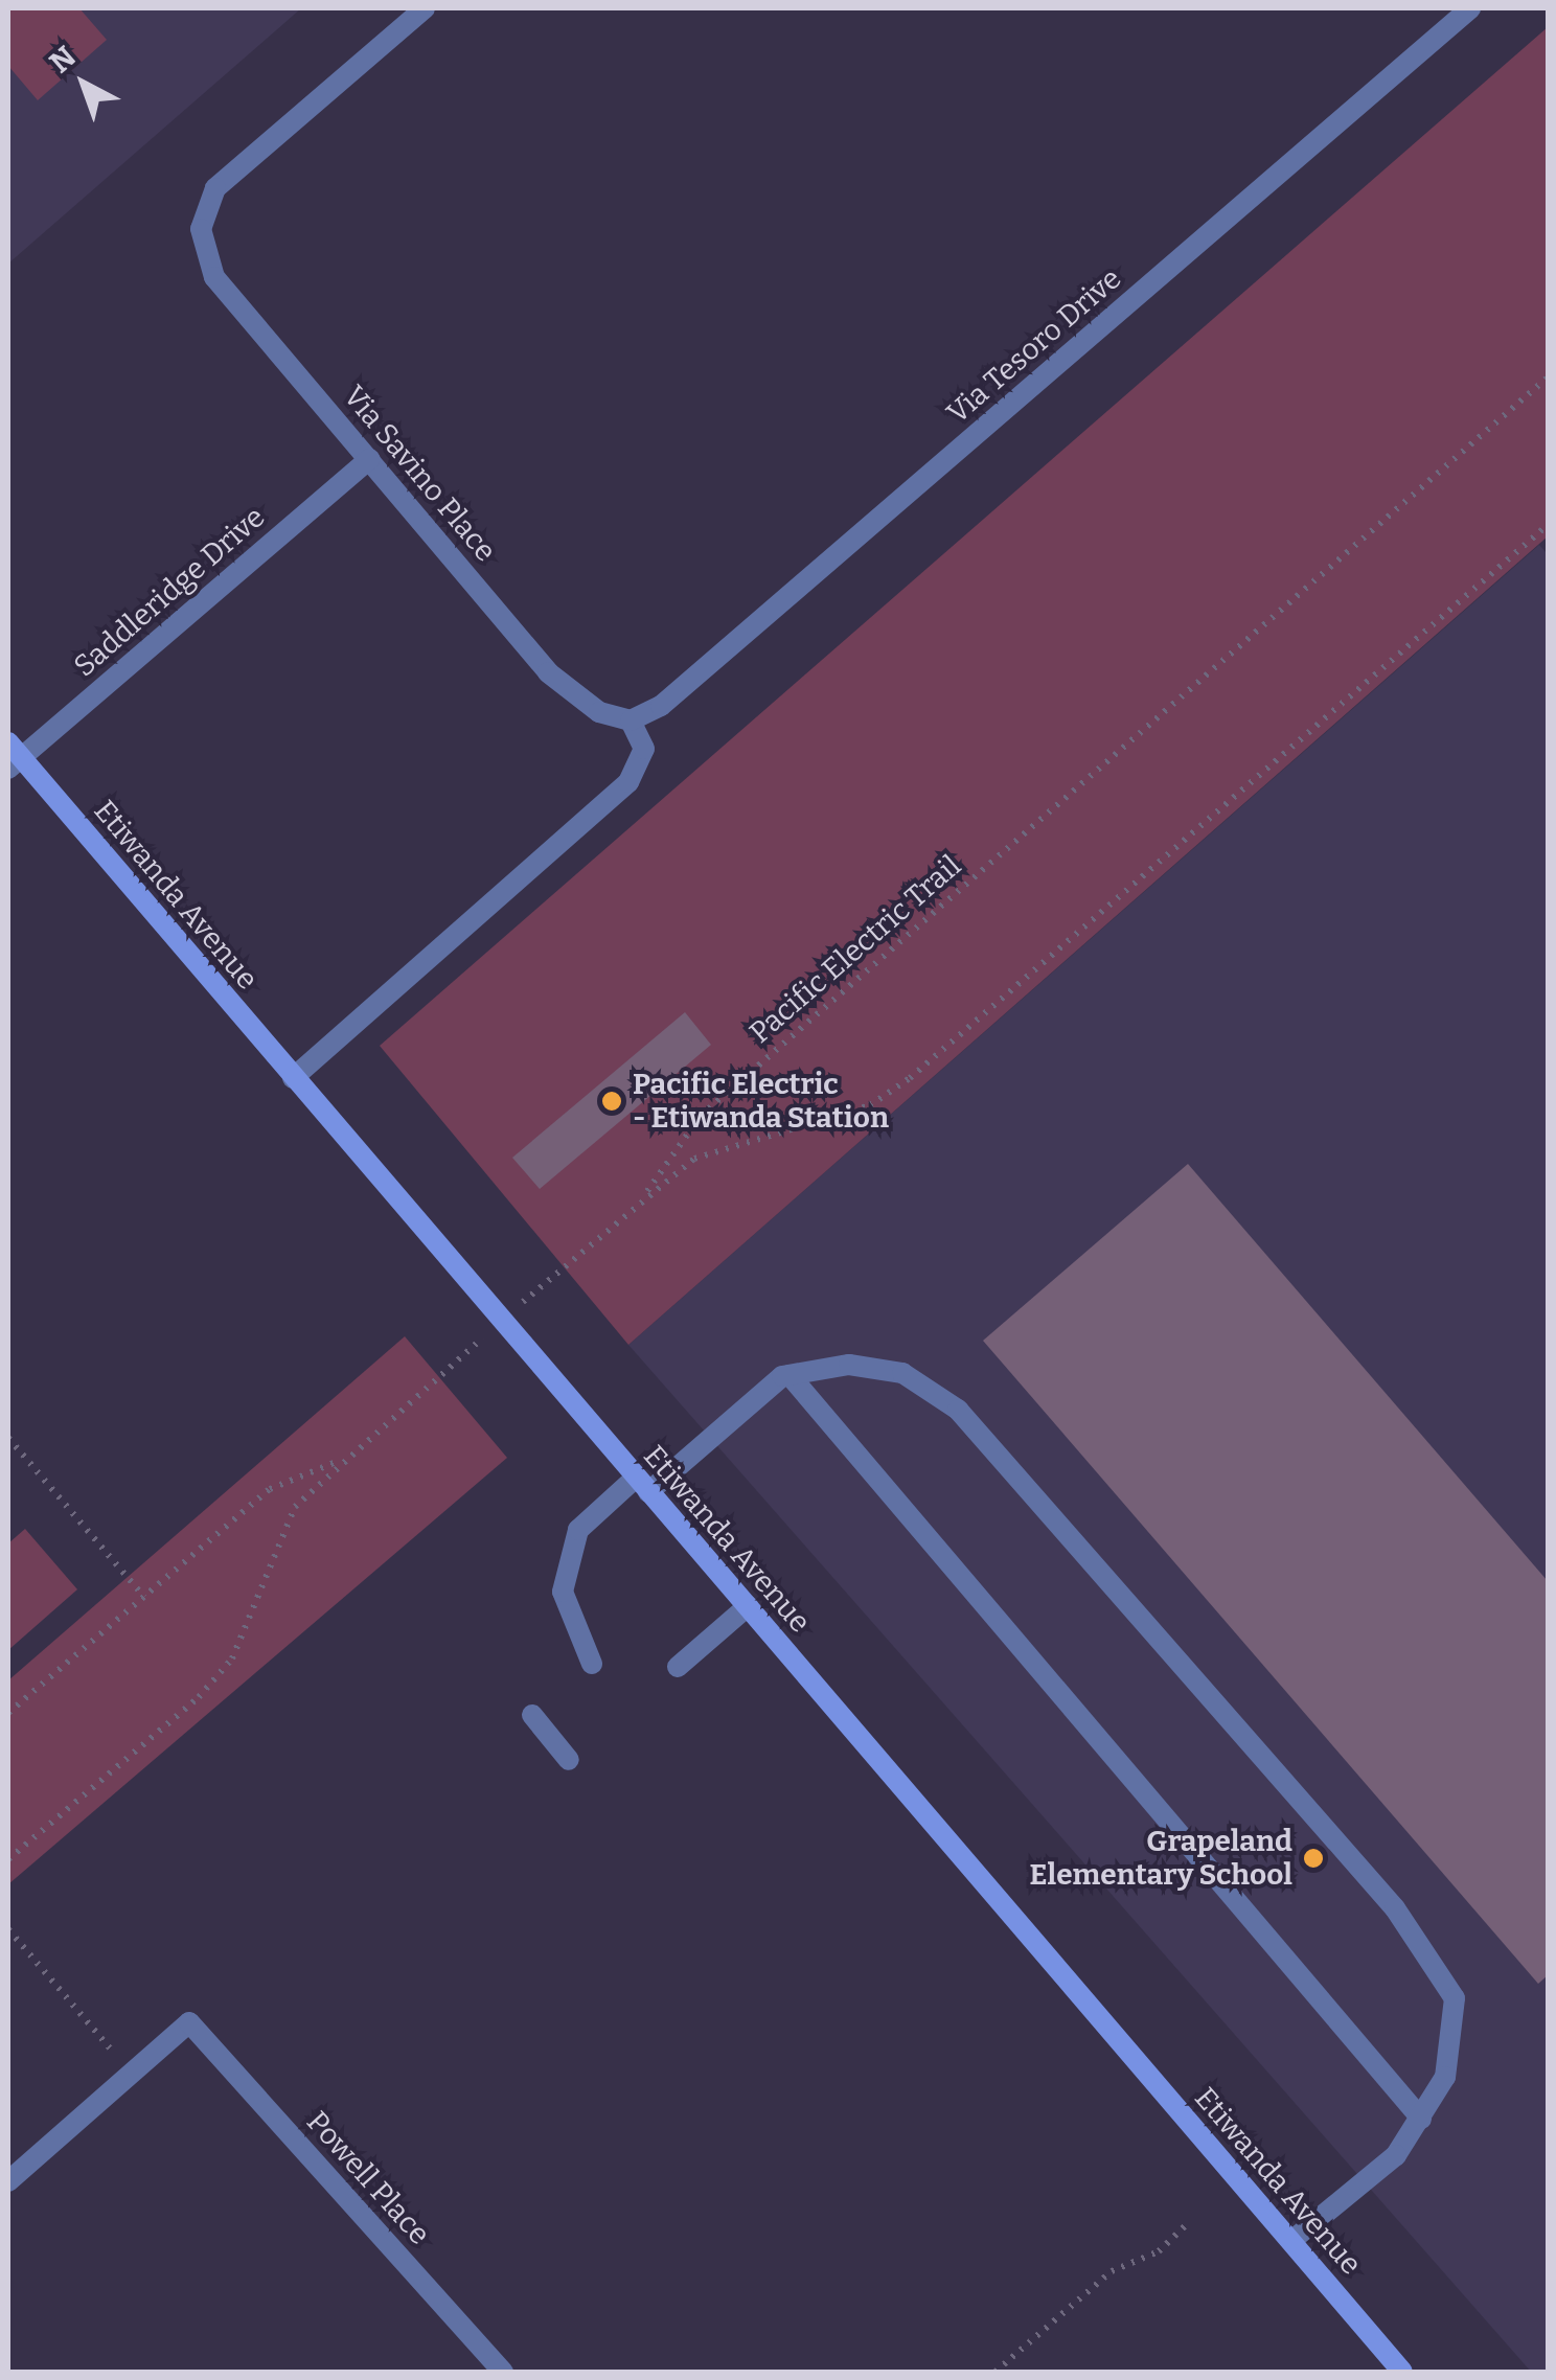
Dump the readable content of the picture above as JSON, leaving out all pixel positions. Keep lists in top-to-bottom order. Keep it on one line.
{"streets":{"street":["Via Tesoro Drive","Via Savino Place","Saddleridge Drive","Etiwanda Avenue","Powell Place"],"path":["Pacific Electric Trail"]},"crossings":[["Via Tesoro Drive","Via Savino Place"],["Via Savino Place","Saddleridge Drive"],["Saddleridge Drive","Etiwanda Avenue"]],"places":["Pacific Electric - Etiwanda Station","Grapeland Elementary School"],"north":"top left"}
